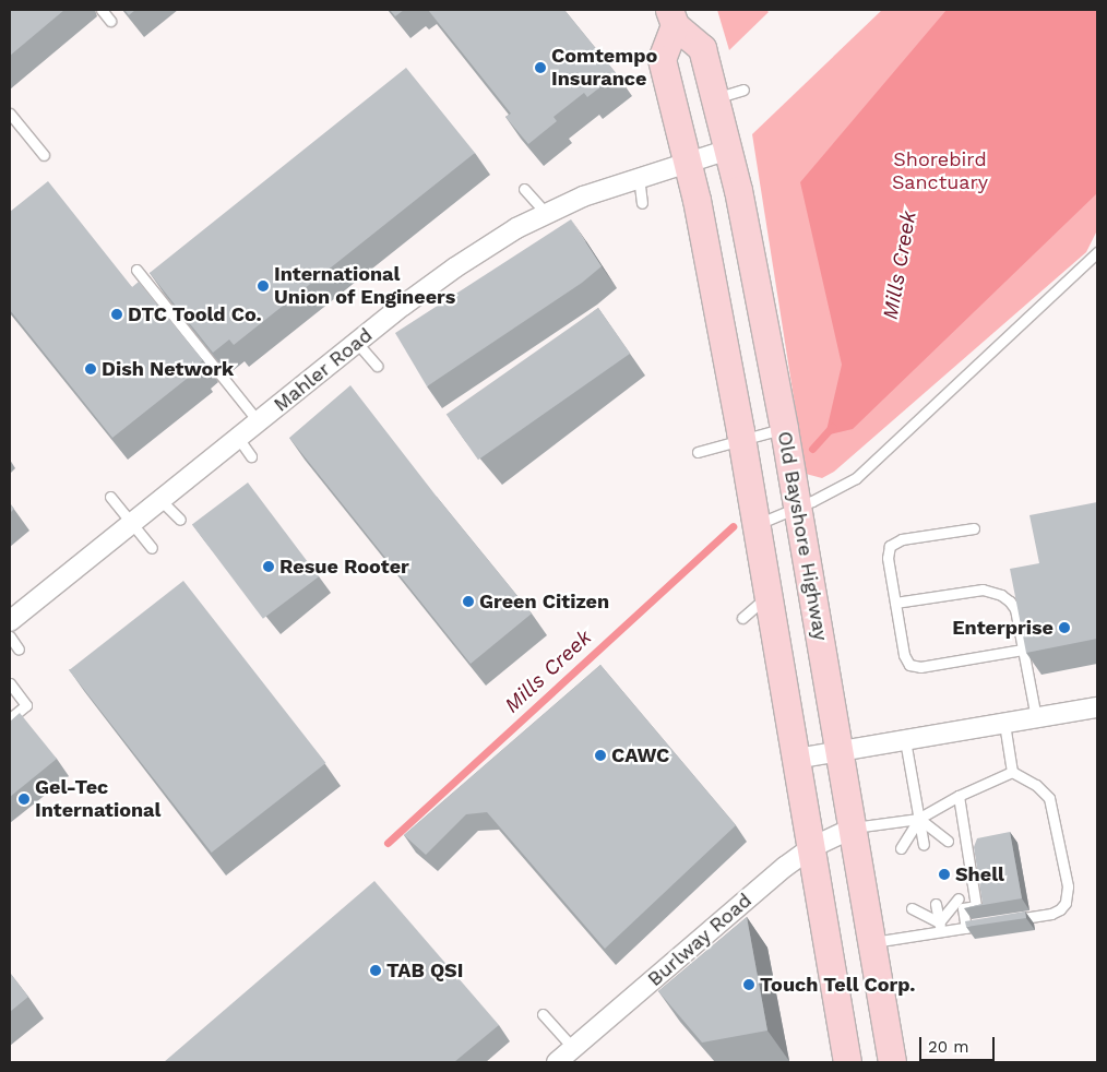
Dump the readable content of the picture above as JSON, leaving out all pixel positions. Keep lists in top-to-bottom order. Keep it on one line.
{"streets":{"main road":["Old Bayshore Highway"],"street":["Mahler Road","Burlway Road"]},"crossings":[["Mahler Road","Old Bayshore Highway"],["Old Bayshore Highway","Burlway Road"]],"water":["Mills Creek"],"parks":["Shorebird Sanctuary"],"places":["Comtempo Insurance","International Union of Engineers","DTC Toold Co.","Dish Network","Resue Rooter","Green Citizen","Enterprise","CAWC","Gel-Tec International","Shell","TAB QSI","Touch Tell Corp."],"scale_bar":"20 m"}
